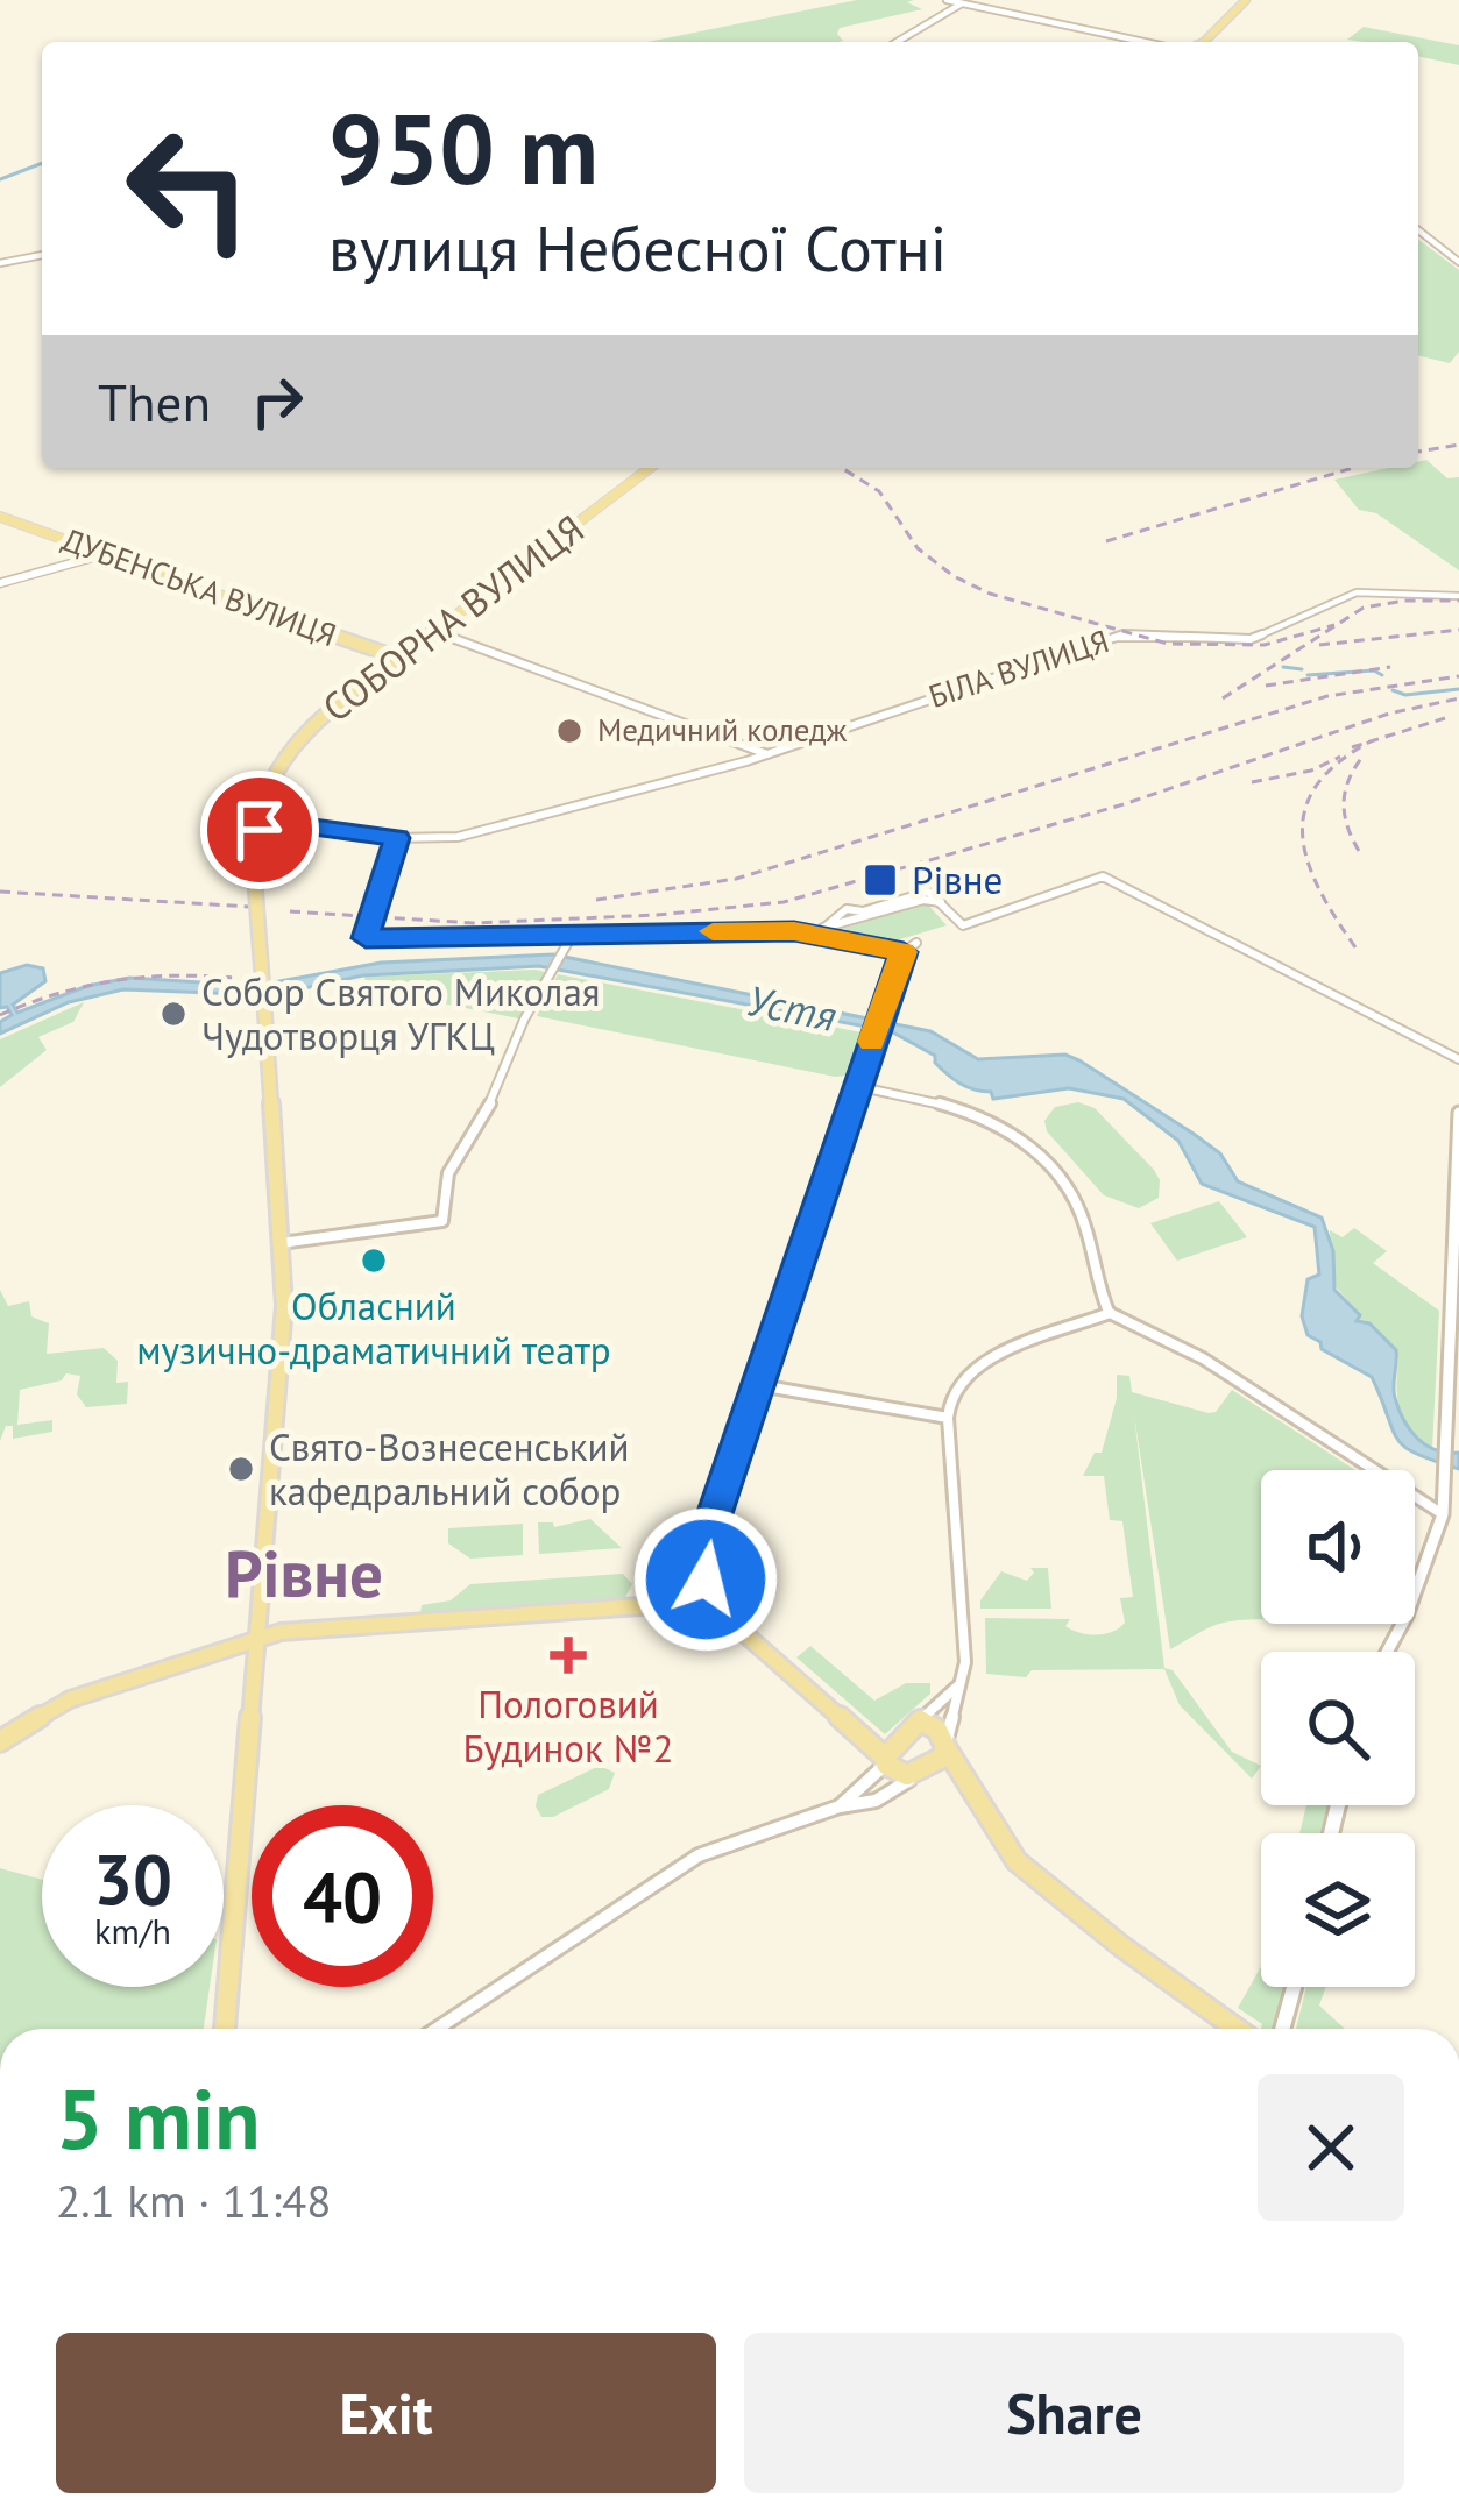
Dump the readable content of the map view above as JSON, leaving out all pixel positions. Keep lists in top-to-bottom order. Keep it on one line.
{"streets":{"main road":["ДУБЕНСЬКА ВУЛИЦЯ","СОБОРНА ВУЛИЦЯ"],"street":["БІЛА ВУЛИЦЯ"]},"crossings":[["ДУБЕНСЬКА ВУЛИЦЯ","СОБОРНА ВУЛИЦЯ"],["СОБОРНА ВУЛИЦЯ","БІЛА ВУЛИЦЯ"]],"districts":["Рівне"],"water":["Устя"],"places":{"other":["Медичний коледж","Собор Святого Миколая Чудотворця УГКЦ","Обласний музично-драматичний театр","Свято-Вознесенський кафедральний собор"],"transit":["Рівне"],"health":["Пологовий Будинок №2"]},"page":{"turn":["950 m","вулиця Небесної Сотні"],"then":"Then","speed":"30 km/h","limit":"40","heading":["5 min","2.1 km · 11:48"],"buttons":["Exit","Share"]}}
